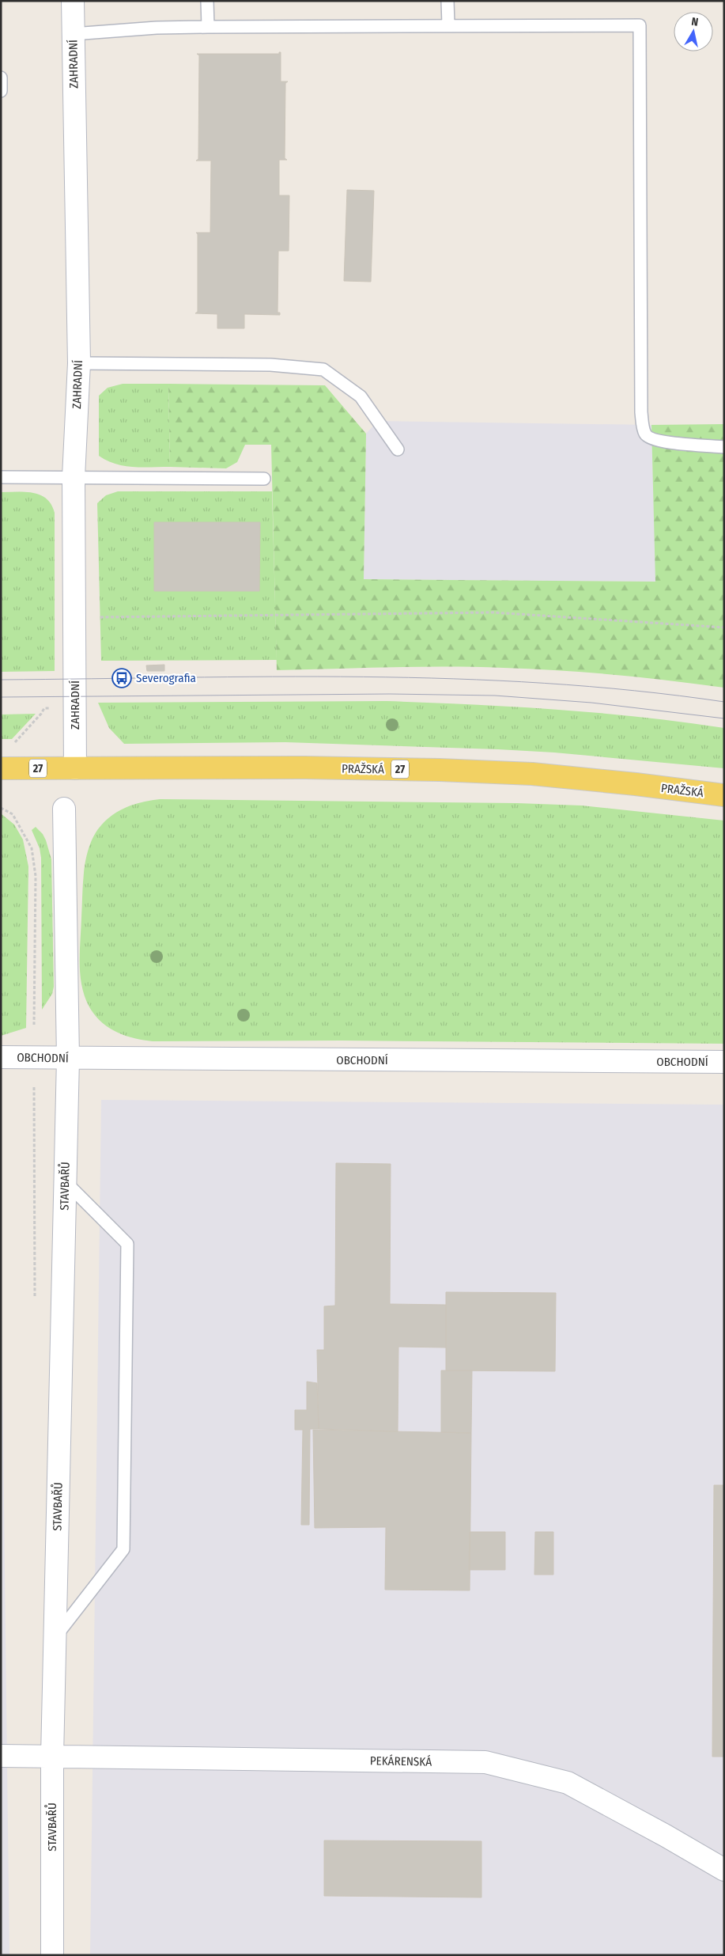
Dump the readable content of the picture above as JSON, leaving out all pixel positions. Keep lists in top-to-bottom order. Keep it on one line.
{"streets":{"main road":["27","PRAŽSKÁ"],"street":["ZAHRADNÍ","OBCHODNÍ","STAVBAŘŮ","PEKÁRENSKÁ"]},"crossings":[["ZAHRADNÍ","PRAŽSKÁ"],["OBCHODNÍ","STAVBAŘŮ"],["STAVBAŘŮ","PEKÁRENSKÁ"]],"places":{"bus stop":["Severografia"]},"north":"top"}
